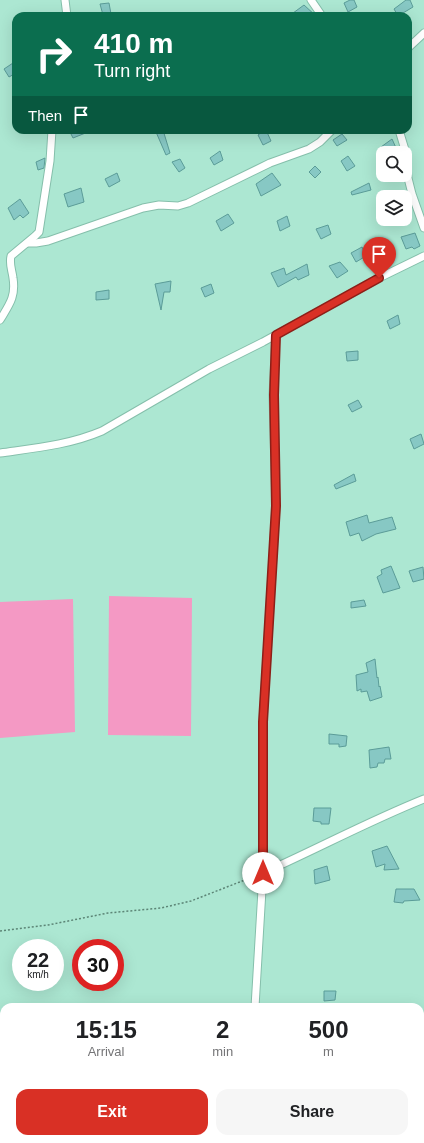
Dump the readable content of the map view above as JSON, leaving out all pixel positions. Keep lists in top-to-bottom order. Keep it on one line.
{"page":{"turn":["410 m","Turn right"],"then":"Then","speed":"22 km/h","limit":"30","eta":["15:15","Arrival","2","min","500","m"],"buttons":["Exit","Share"]}}
